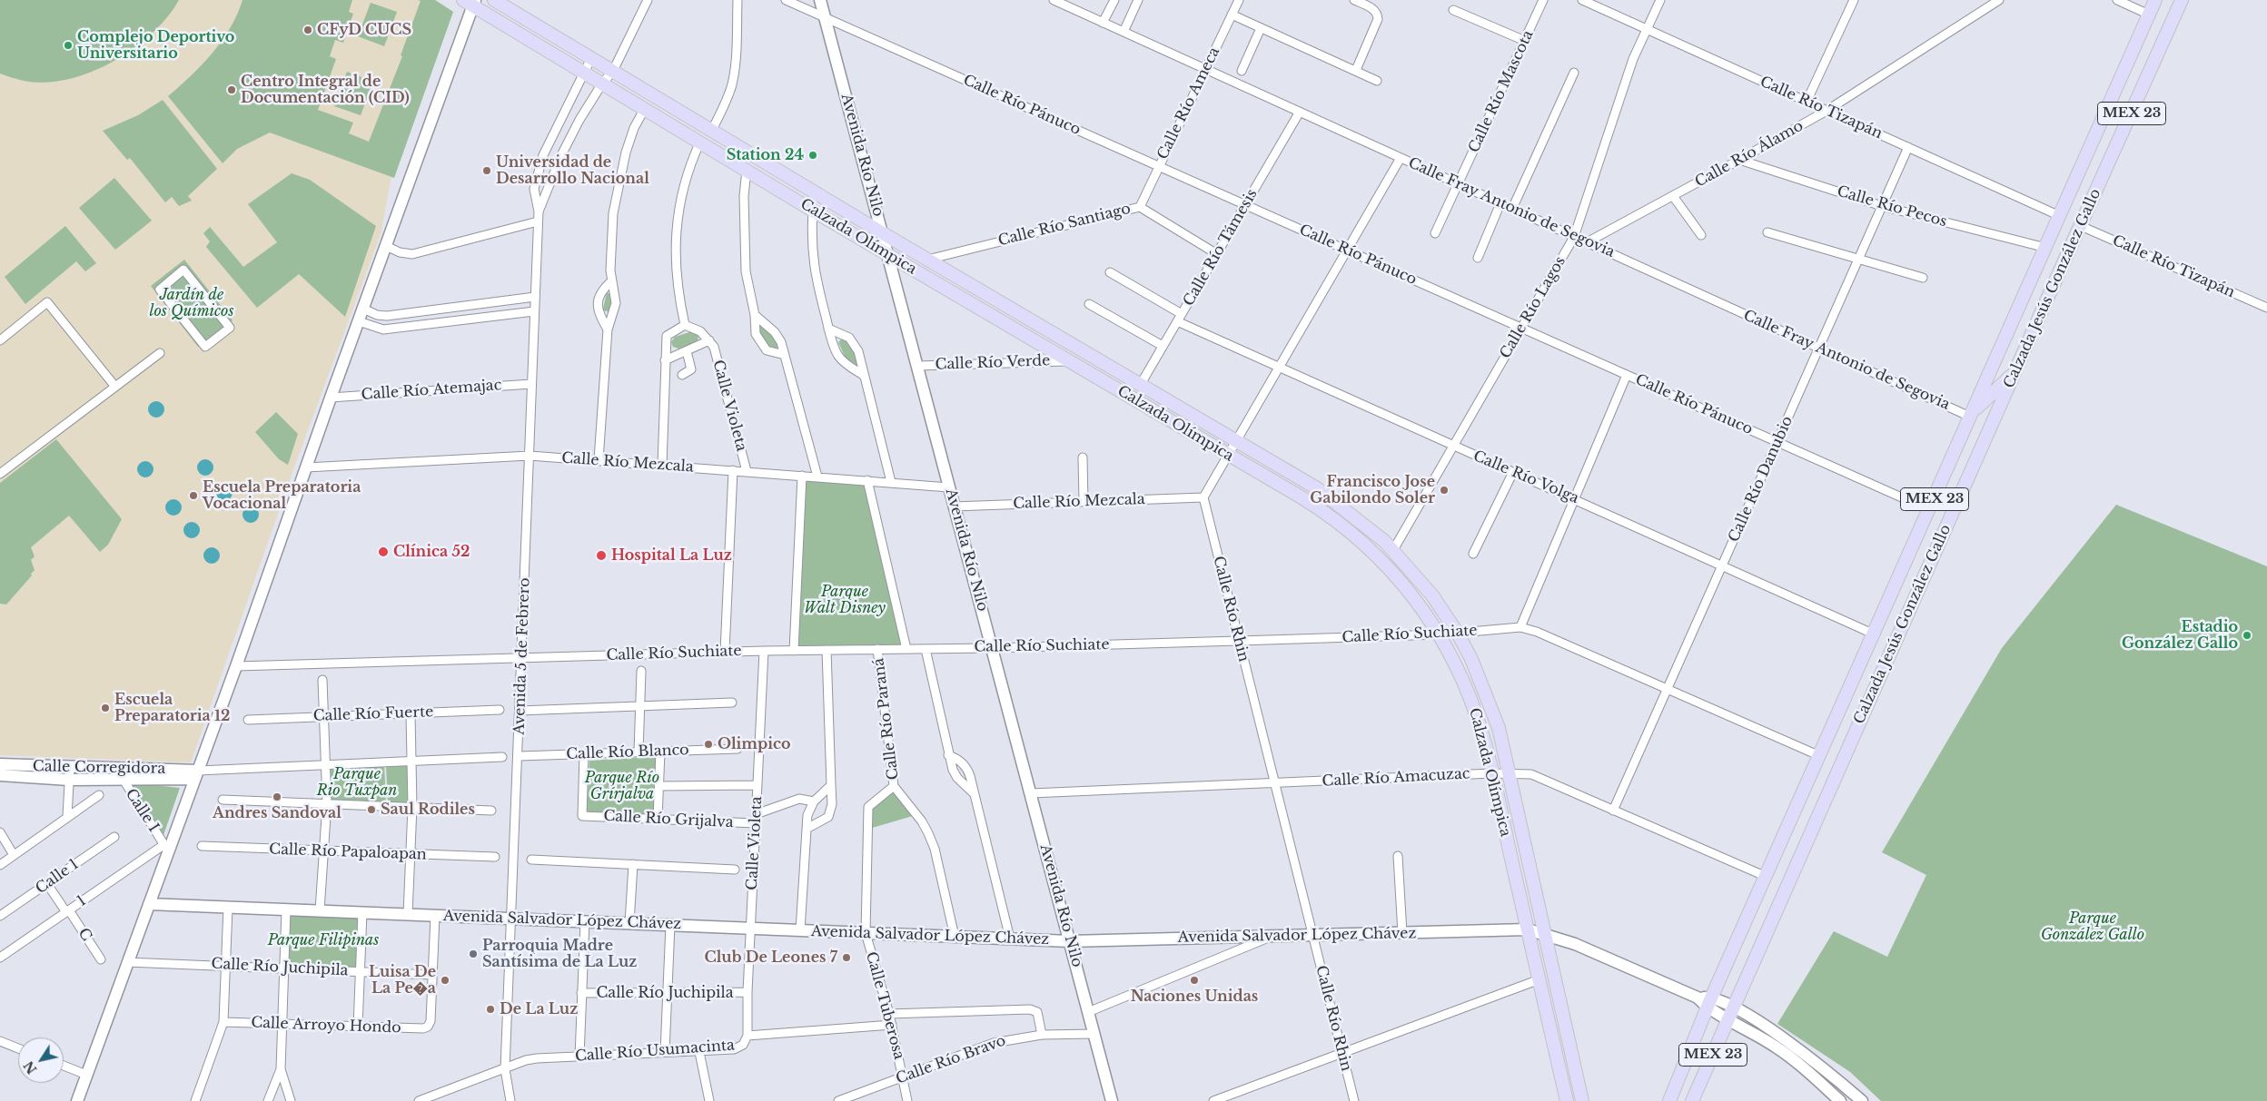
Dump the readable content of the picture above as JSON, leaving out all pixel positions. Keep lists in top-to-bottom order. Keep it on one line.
{"streets":{"main road":["MEX 23","Calzada Olímpica","Calzada Jesús González Gallo"],"street":["Calle Río Mascota","Calle Río Ameca","Calle Río Pánuco","Calle Río Tizapán","Calle Río Álamo","Avenida Río Nilo","Calle Río Pecos","Calle Fray Antonio de Segovia","Calle Río Santiago","Calle Río Támesis","Calle Río Lagos","Calle Río Verde","Calle Río Atemajac","Calle Violeta","Calle Río Mezcala","Calle Río Volga","Calle Río Danubio","Calle Río Rhin","Calle Río Suchiate","Avenida 5 de Febrero","Calle Río Fuerte","Calle Río Paraná","Calle Río Blanco","Calle Corregidora","Calle Río Amacuzac","Calle I","Calle Río Grijalva","Calle Río Papaloapan","Calle 1","1","Avenida Salvador López Chávez","C","Calle Río Juchipila","Calle Tuberosa","Calle Arroyo Hondo","Calle Río Usumacinta","Calle Río Bravo"]},"crossings":[["Calle Río Mascota","Calle Fray Antonio de Segovia"],["Calle Río Ameca","Calle Río Pánuco"],["Calle Río Ameca","Calle Fray Antonio de Segovia"],["Calle Río Ameca","Calle Río Santiago"],["Calle Río Pánuco","Avenida Río Nilo"],["Calle Río Pánuco","Calle Río Támesis"],["Calle Río Pánuco","Calzada Jesús González Gallo"],["Calle Río Pánuco","Calle Río Lagos"],["Calle Río Pánuco","Calle Río Danubio"],["Calle Río Tizapán","Calle Río Álamo"],["Calle Río Tizapán","Calzada Jesús González Gallo"],["Calle Río Tizapán","Calle Río Lagos"],["Calle Río Tizapán","Calle Río Danubio"],["Calle Río Álamo","Calle Río Pecos"],["Calle Río Álamo","Calle Fray Antonio de Segovia"],["Avenida Río Nilo","Calzada Olímpica"],["Avenida Río Nilo","Calle Río Verde"],["Avenida Río Nilo","Calle Río Mezcala"],["Avenida Río Nilo","Calle Río Suchiate"],["Avenida Río Nilo","Calle Río Amacuzac"],["Avenida Río Nilo","Avenida Salvador López Chávez"],["Avenida Río Nilo","Calle Río Bravo"],["Calle Río Pecos","Calzada Jesús González Gallo"],["Calle Río Pecos","Calle Río Danubio"],["Calle Fray Antonio de Segovia","Calle Río Támesis"],["Calle Fray Antonio de Segovia","Calzada Jesús González Gallo"],["Calle Fray Antonio de Segovia","Calle Río Lagos"],["Calle Fray Antonio de Segovia","Calle Río Danubio"],["Calle Río Santiago","Calzada Olímpica"],["Calle Río Santiago","Calle Río Támesis"],["Calzada Olímpica","Calle Río Támesis"],["Calzada Olímpica","Calle Río Lagos"],["Calzada Olímpica","Calle Río Verde"],["Calzada Olímpica","Calle Río Suchiate"],["Calzada Olímpica","Avenida 5 de Febrero"],["Calzada Olímpica","Calle Río Amacuzac"],["Calzada Olímpica","Avenida Salvador López Chávez"],["Calle Río Támesis","Calle Río Volga"],["Calzada Jesús González Gallo","Calle Río Volga"],["Calzada Jesús González Gallo","Calle Río Suchiate"],["Calzada Jesús González Gallo","Calle Río Amacuzac"],["Calzada Jesús González Gallo","Avenida Salvador López Chávez"],["Calle Río Lagos","Calle Río Volga"],["Calle Río Atemajac","Avenida 5 de Febrero"],["Calle Violeta","Calle Río Mezcala"],["Calle Violeta","Calle Río Suchiate"],["Calle Violeta","Calle Río Grijalva"],["Calle Violeta","Avenida Salvador López Chávez"],["Calle Violeta","Calle Río Juchipila"],["Calle Violeta","Calle Río Usumacinta"],["Calle Río Mezcala","Calle Río Rhin"],["Calle Río Mezcala","Avenida 5 de Febrero"],["Calle Río Volga","Calle Río Danubio"],["Calle Río Danubio","Calle Río Suchiate"],["Calle Río Danubio","Calle Río Amacuzac"],["Calle Río Rhin","Calle Río Suchiate"],["Calle Río Rhin","Calle Río Amacuzac"],["Calle Río Rhin","Avenida Salvador López Chávez"],["Calle Río Suchiate","Avenida 5 de Febrero"],["Calle Río Suchiate","Calle Río Paraná"],["Avenida 5 de Febrero","Calle Río Blanco"],["Avenida 5 de Febrero","Avenida Salvador López Chávez"],["Avenida 5 de Febrero","Calle Río Usumacinta"],["Calle Río Paraná","Avenida Salvador López Chávez"],["Calle Río Paraná","Calle Tuberosa"],["Calle Río Blanco","Calle Río Grijalva"],["Calle Corregidora","Calle I"],["Calle I","1"],["Calle 1","C"],["1","C"],["Avenida Salvador López Chávez","Calle Tuberosa"],["Calle Río Juchipila","Calle Arroyo Hondo"],["Calle Tuberosa","Calle Río Usumacinta"],["Calle Tuberosa","Calle Río Bravo"]],"parks":["Jardín de los Químicos","Parque Walt Disney","Parque Rio Tuxpan","Parque Río Grírjalva","Parque González Gallo","Parque Filipinas"],"places":["CFyD CUCS","Complejo Deportivo Universitario","Centro Integral de Documentación (CID)","Station 24","Universidad de Desarrollo Nacional","Francisco Jose Gabilondo Soler","Escuela Preparatoria Vocacional","Clínica 52","Hospital La Luz","Estadio González Gallo","Escuela Preparatoria 12","Olimpico","Andres Sandoval","Saul Rodiles","Parroquia Madre Santísima de La Luz","Club De Leones 7","Luisa De La Pe�a","Naciones Unidas","De La Luz"],"north":"bottom left"}
